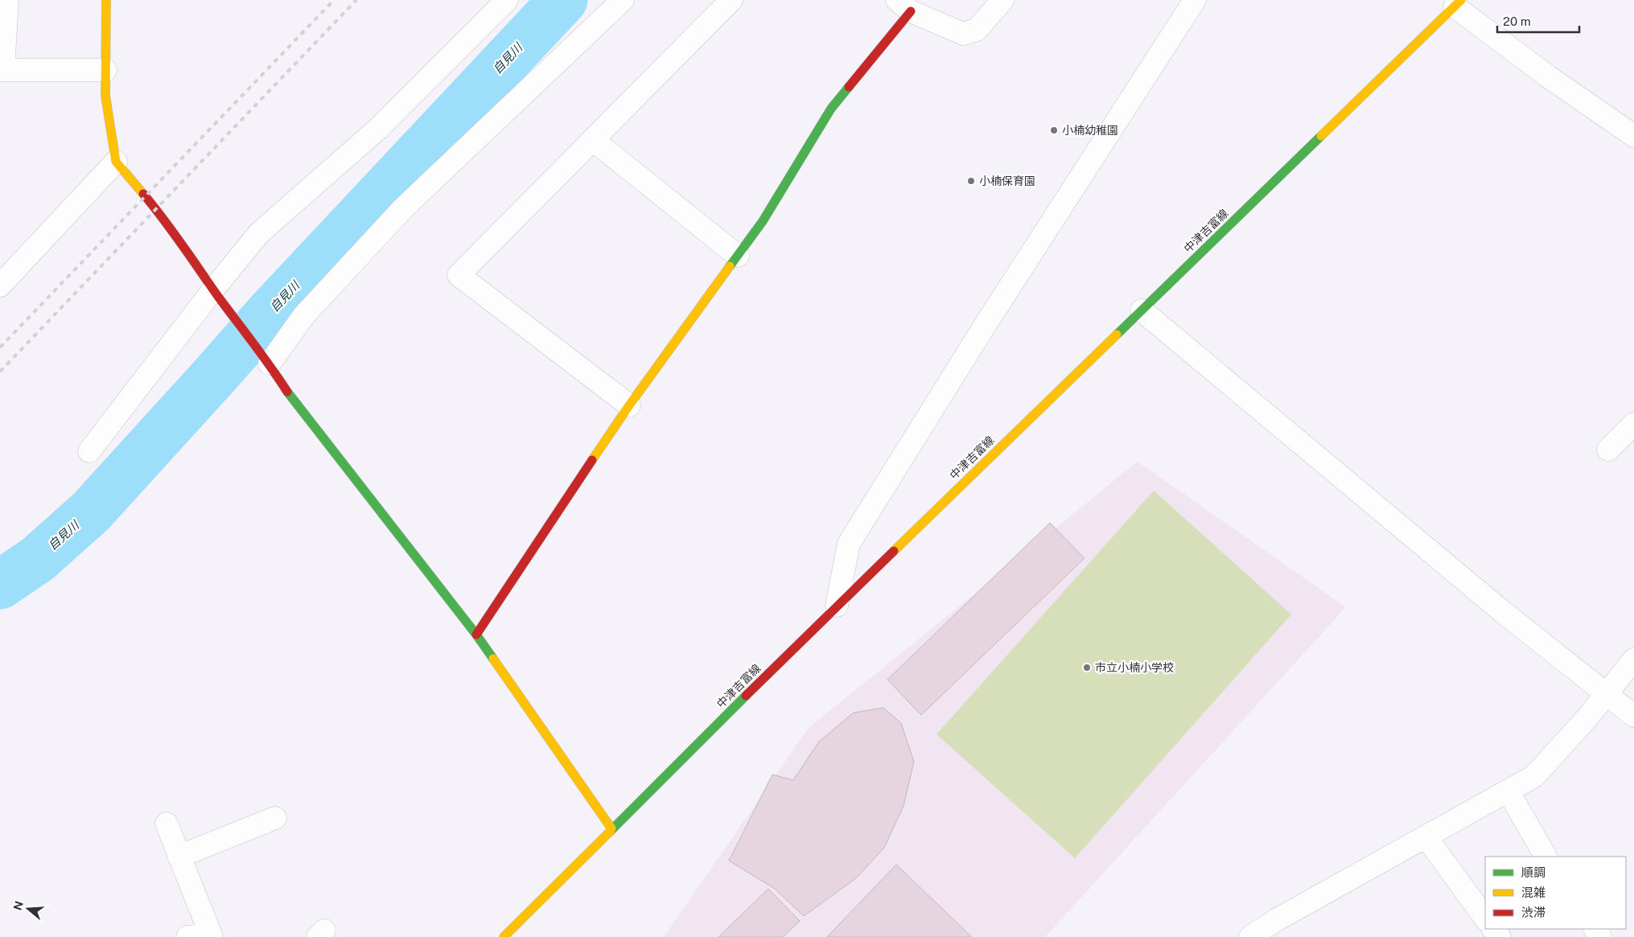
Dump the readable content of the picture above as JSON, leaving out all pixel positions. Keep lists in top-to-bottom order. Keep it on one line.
{"streets":{"street":["中津吉富線"]},"water":["自見川"],"places":["小楠幼稚園","小楠保育園","市立小楠小学校"],"legend":["順調","混雑","渋滞"],"scale_bar":"20 m","north":"left"}
